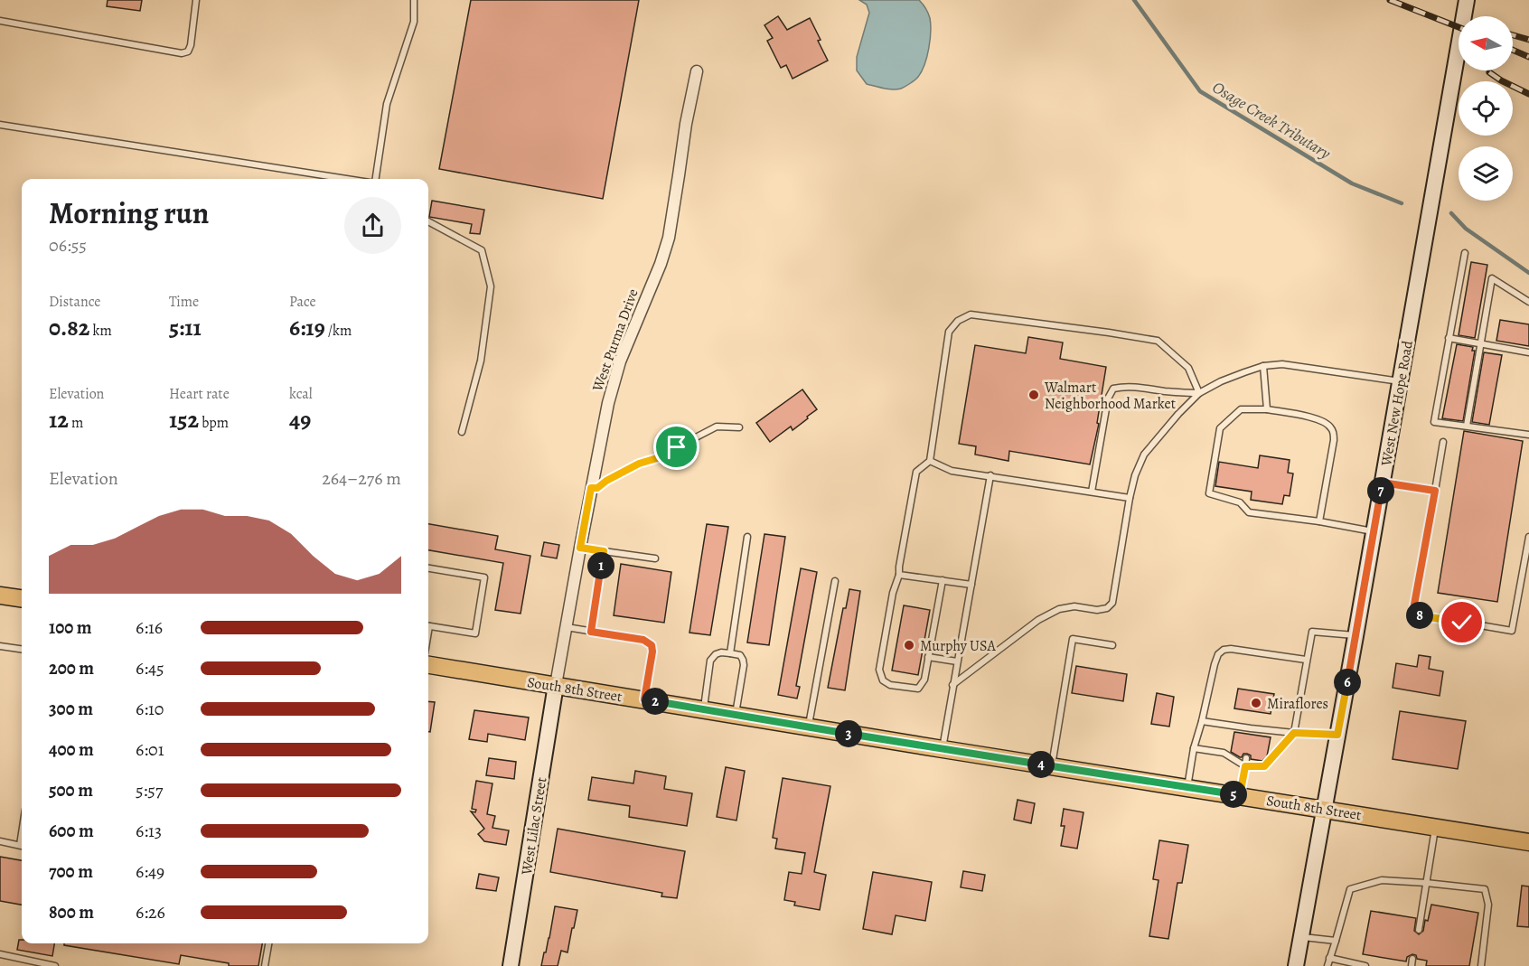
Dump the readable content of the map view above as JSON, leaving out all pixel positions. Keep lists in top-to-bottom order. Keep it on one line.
{"streets":{"main road":["West New Hope Road","South 8th Street","West Lilac Street"],"street":["West Purma Drive"]},"crossings":[["West Purma Drive","South 8th Street"],["West Purma Drive","West Lilac Street"],["West New Hope Road","South 8th Street"],["South 8th Street","West Lilac Street"]],"water":["Osage Creek Tributary"],"places":["Walmart Neighborhood Market","Murphy USA","Miraflores"],"north":"left","page":{"heading":["Morning run","06:55"],"stats":[["Distance","0.82 km"],["Time","5:11"],["Pace","6:19 /km"],["Elevation","12 m"],["Heart rate","152 bpm"],["kcal","49"]],"chart":["Elevation","264–276 m"],"pins":["7","1","8","6","2","3","4","5"],"list":[{"name":"100 m","note":"6:16"},{"name":"200 m","note":"6:45"},{"name":"300 m","note":"6:10"},{"name":"400 m","note":"6:01"},{"name":"500 m","note":"5:57"},{"name":"600 m","note":"6:13"},{"name":"700 m","note":"6:49"},{"name":"800 m","note":"6:26"}]}}
